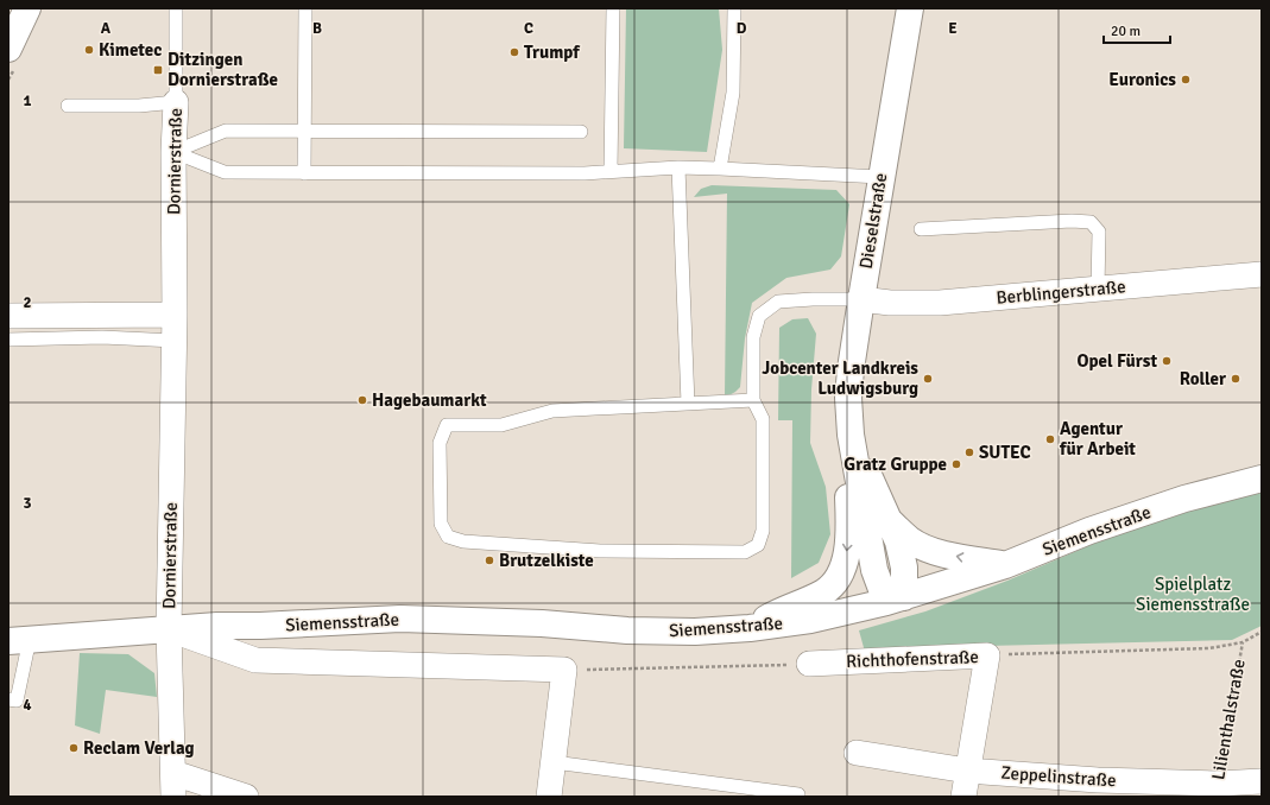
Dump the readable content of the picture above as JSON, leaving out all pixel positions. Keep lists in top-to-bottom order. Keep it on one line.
{"streets":{"main road":["Dieselstraße","Siemensstraße"],"street":["Dornierstraße","Berblingerstraße","Richthofenstraße","Zeppelinstraße"],"path":["Lilienthalstraße"]},"crossings":[["Dornierstraße","Siemensstraße"],["Dieselstraße","Berblingerstraße"],["Richthofenstraße","Zeppelinstraße"],["Lilienthalstraße","Zeppelinstraße"]],"parks":["Spielplatz Siemensstraße"],"places":{"other":["Kimetec","Trumpf","Euronics","Opel Fürst","Jobcenter Landkreis Ludwigsburg","Roller","Hagebaumarkt","Agentur für Arbeit","SUTEC","Gratz Gruppe","Brutzelkiste","Reclam Verlag"],"transit":["Ditzingen Dornierstraße"]},"scale_bar":"20 m","grid":{"columns":["A","B","C","D","E"],"rows":["1","2","3","4"]}}
